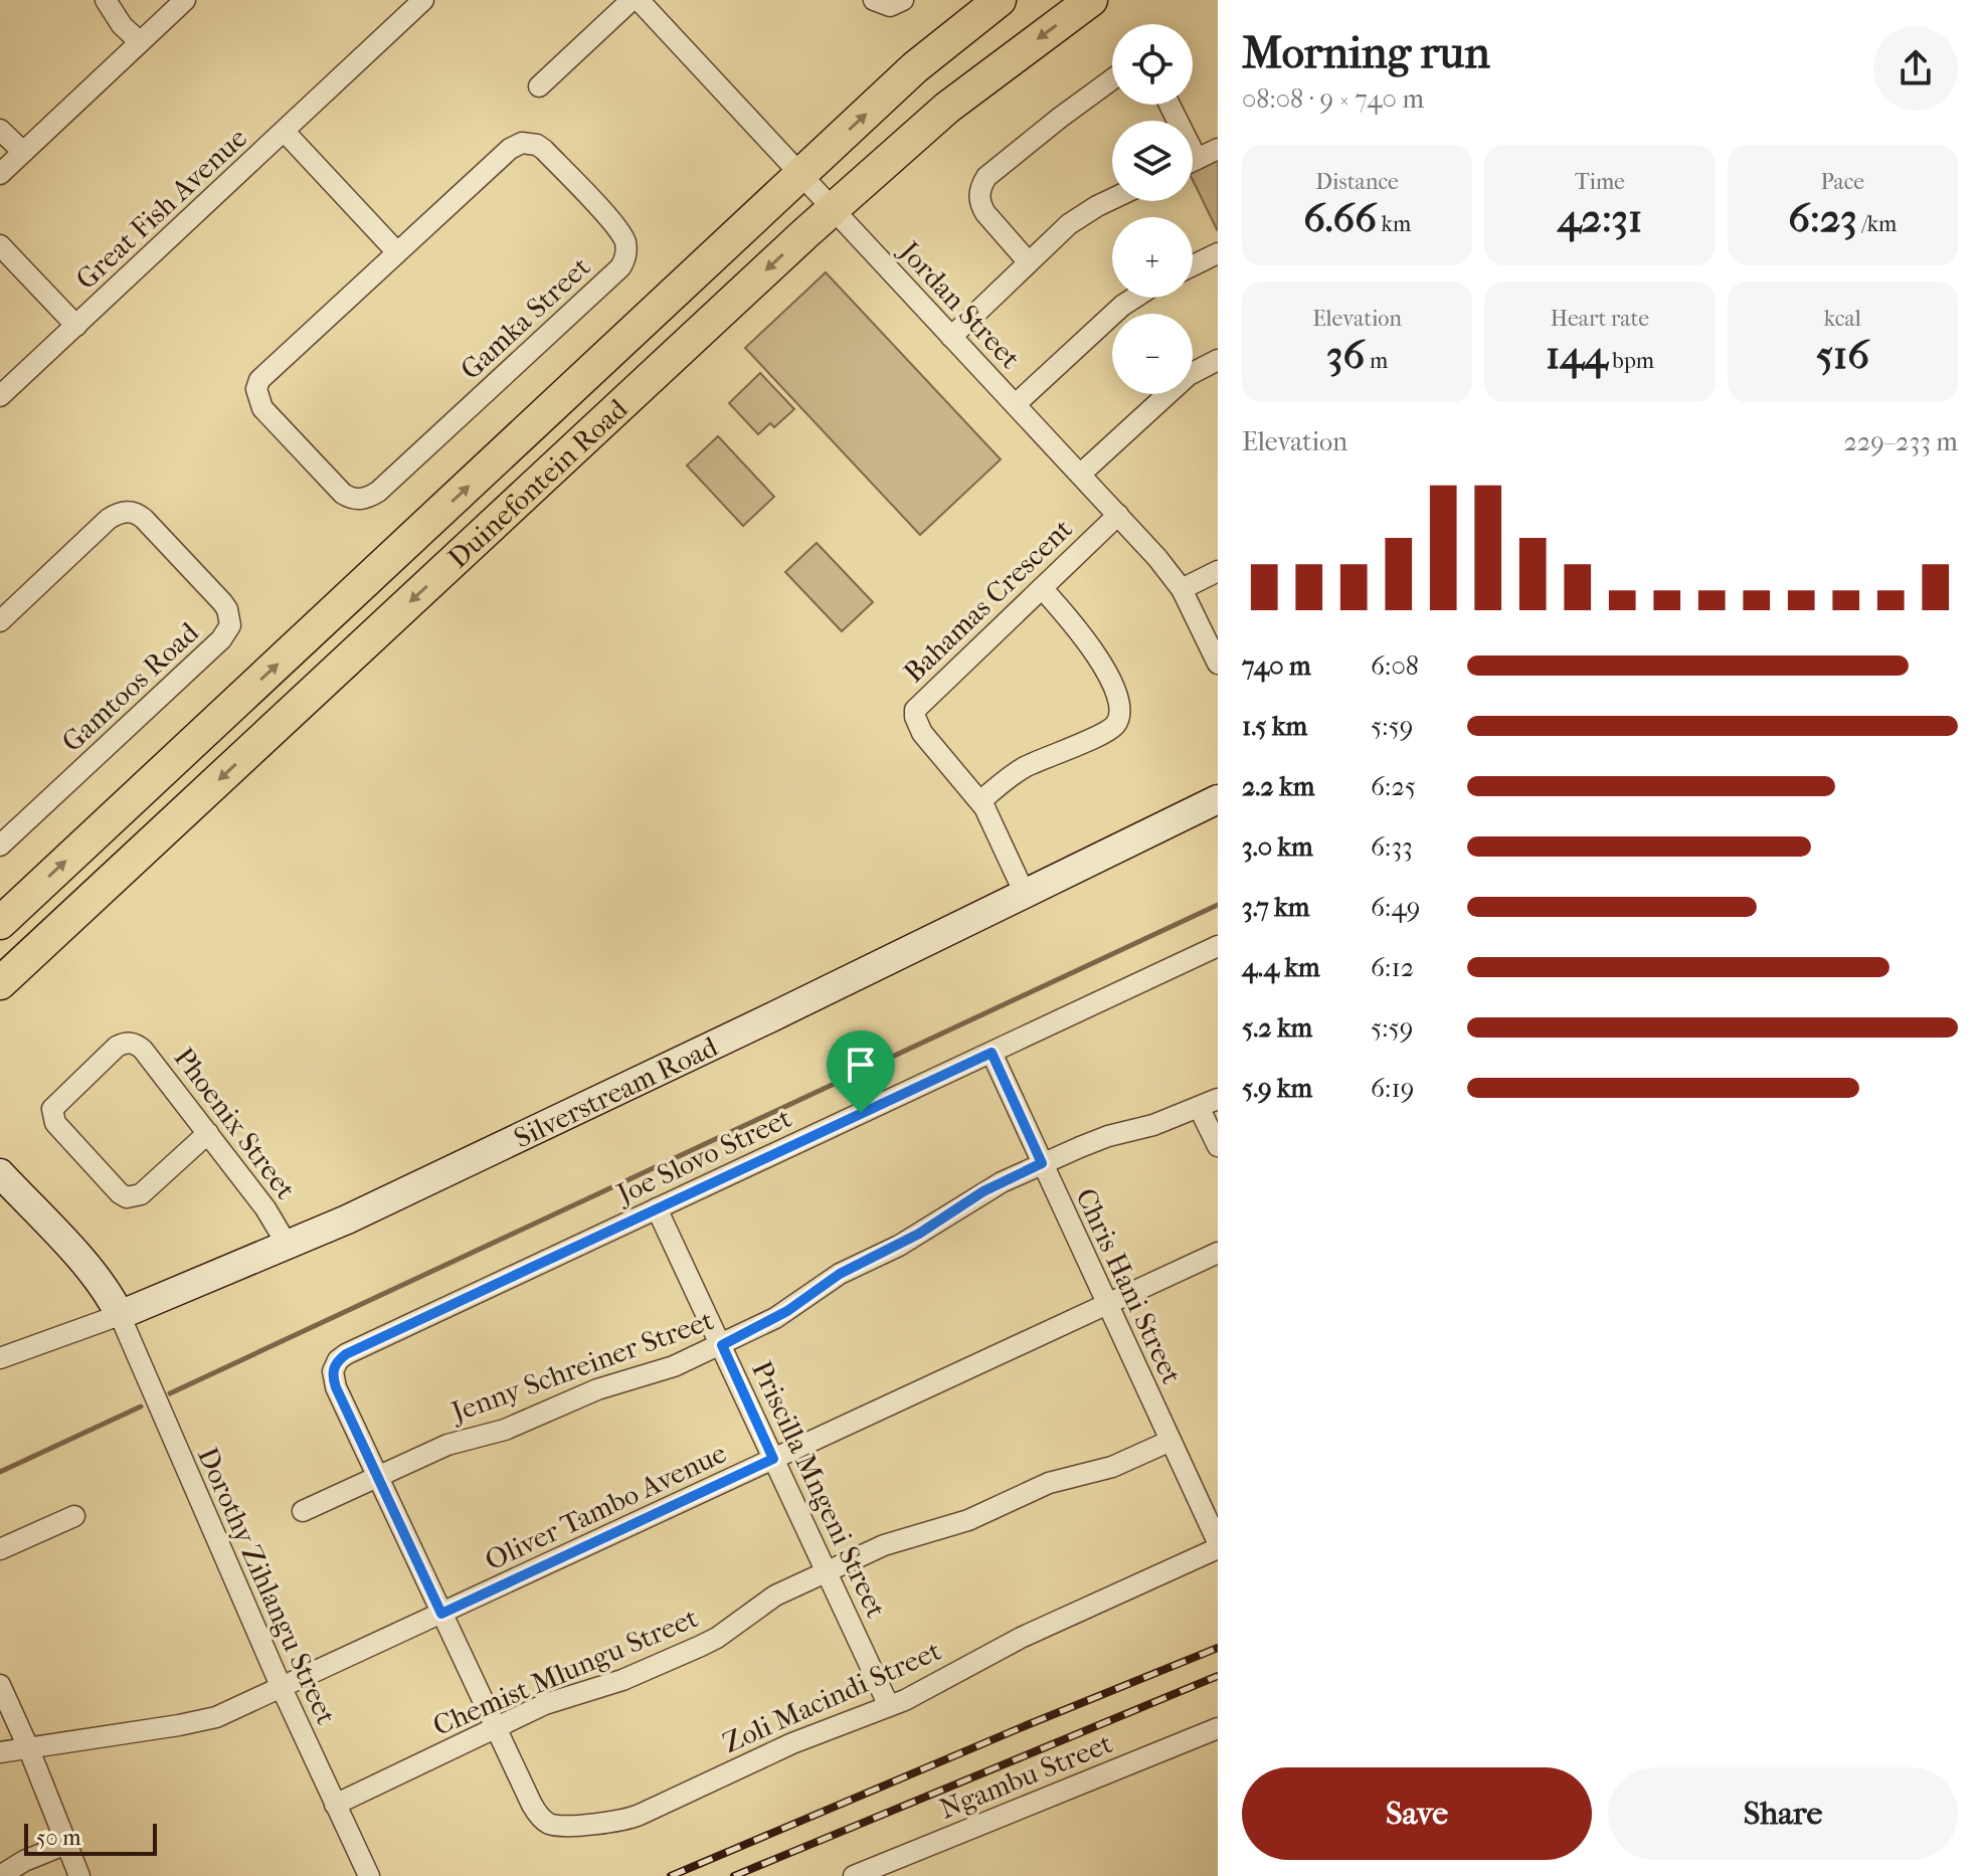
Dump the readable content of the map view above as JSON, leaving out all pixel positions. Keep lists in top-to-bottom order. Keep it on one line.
{"streets":{"main road":["Duinefontein Road"],"street":["Great Fish Avenue","Jordan Street","Gamka Street","Bahamas Crescent","Gamtoos Road","Silverstream Road","Phoenix Street","Joe Slovo Street","Chris Hani Street","Jenny Schreiner Street","Priscilla Mngeni Street","Oliver Tambo Avenue","Dorothy Zihlangu Street","Chemist Mlungu Street","Zoli Macindi Street","Ngambu Street"]},"crossings":[["Great Fish Avenue","Gamka Street"],["Jordan Street","Duinefontein Road"],["Jordan Street","Bahamas Crescent"],["Bahamas Crescent","Silverstream Road"],["Silverstream Road","Phoenix Street"],["Silverstream Road","Dorothy Zihlangu Street"],["Joe Slovo Street","Chris Hani Street"],["Joe Slovo Street","Jenny Schreiner Street"],["Joe Slovo Street","Priscilla Mngeni Street"],["Chris Hani Street","Jenny Schreiner Street"],["Chris Hani Street","Oliver Tambo Avenue"],["Chris Hani Street","Chemist Mlungu Street"],["Jenny Schreiner Street","Priscilla Mngeni Street"],["Priscilla Mngeni Street","Oliver Tambo Avenue"],["Priscilla Mngeni Street","Chemist Mlungu Street"],["Priscilla Mngeni Street","Zoli Macindi Street"],["Oliver Tambo Avenue","Dorothy Zihlangu Street"],["Dorothy Zihlangu Street","Chemist Mlungu Street"],["Chemist Mlungu Street","Zoli Macindi Street"]],"scale_bar":"50 m","page":{"heading":["Morning run","08:08 · 9 × 740 m"],"map_buttons":["+","−"],"stats":[["Distance","6.66 km"],["Time","42:31"],["Pace","6:23 /km"],["Elevation","36 m"],["Heart rate","144 bpm"],["kcal","516"]],"chart":["Elevation","229–233 m"],"list":[{"name":"740 m","note":"6:08"},{"name":"1.5 km","note":"5:59"},{"name":"2.2 km","note":"6:25"},{"name":"3.0 km","note":"6:33"},{"name":"3.7 km","note":"6:49"},{"name":"4.4 km","note":"6:12"},{"name":"5.2 km","note":"5:59"},{"name":"5.9 km","note":"6:19"}],"buttons":["Save","Share"],"scale":"50 m"}}
